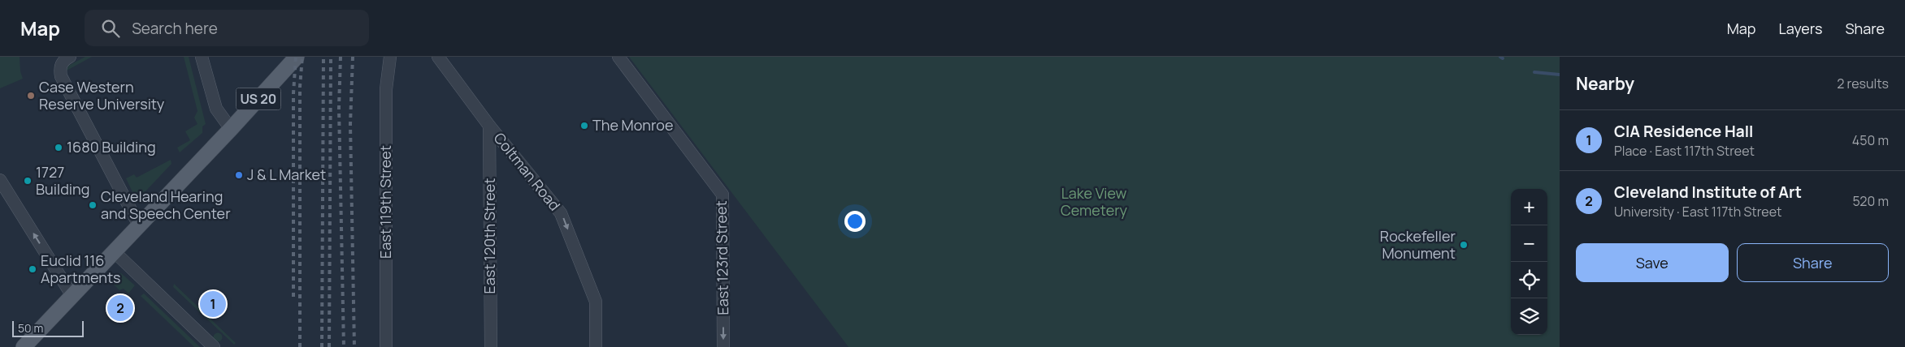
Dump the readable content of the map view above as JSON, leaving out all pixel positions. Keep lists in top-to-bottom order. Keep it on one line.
{"streets":{"main road":["US 20"],"street":["Coltman Road","East 119th Street","East 120th Street","East 123rd Street"]},"crossings":[["Coltman Road","East 120th Street"]],"one_way":["Coltman Road","East 123rd Street"],"parks":["Lake View Cemetery"],"places":["Case Western Reserve University","The Monroe","1680 Building","J & L Market","1727 Building","Cleveland Hearing and Speech Center","Rockefeller Monument","Euclid 116 Apartments"],"scale_bar":"50 m","page":{"header":"Map","search":"Search here","nav":["Map","Layers","Share"],"heading":["Nearby","2 results"],"list":[{"mark":"1","name":"CIA Residence Hall","note":"Place · East 117th Street","value":"450 m"},{"mark":"2","name":"Cleveland Institute of Art","note":"University · East 117th Street","value":"520 m"}],"map_buttons":["+","−"],"buttons":["Save","Share"],"pins":["1","2"],"scale":"50 m"}}
